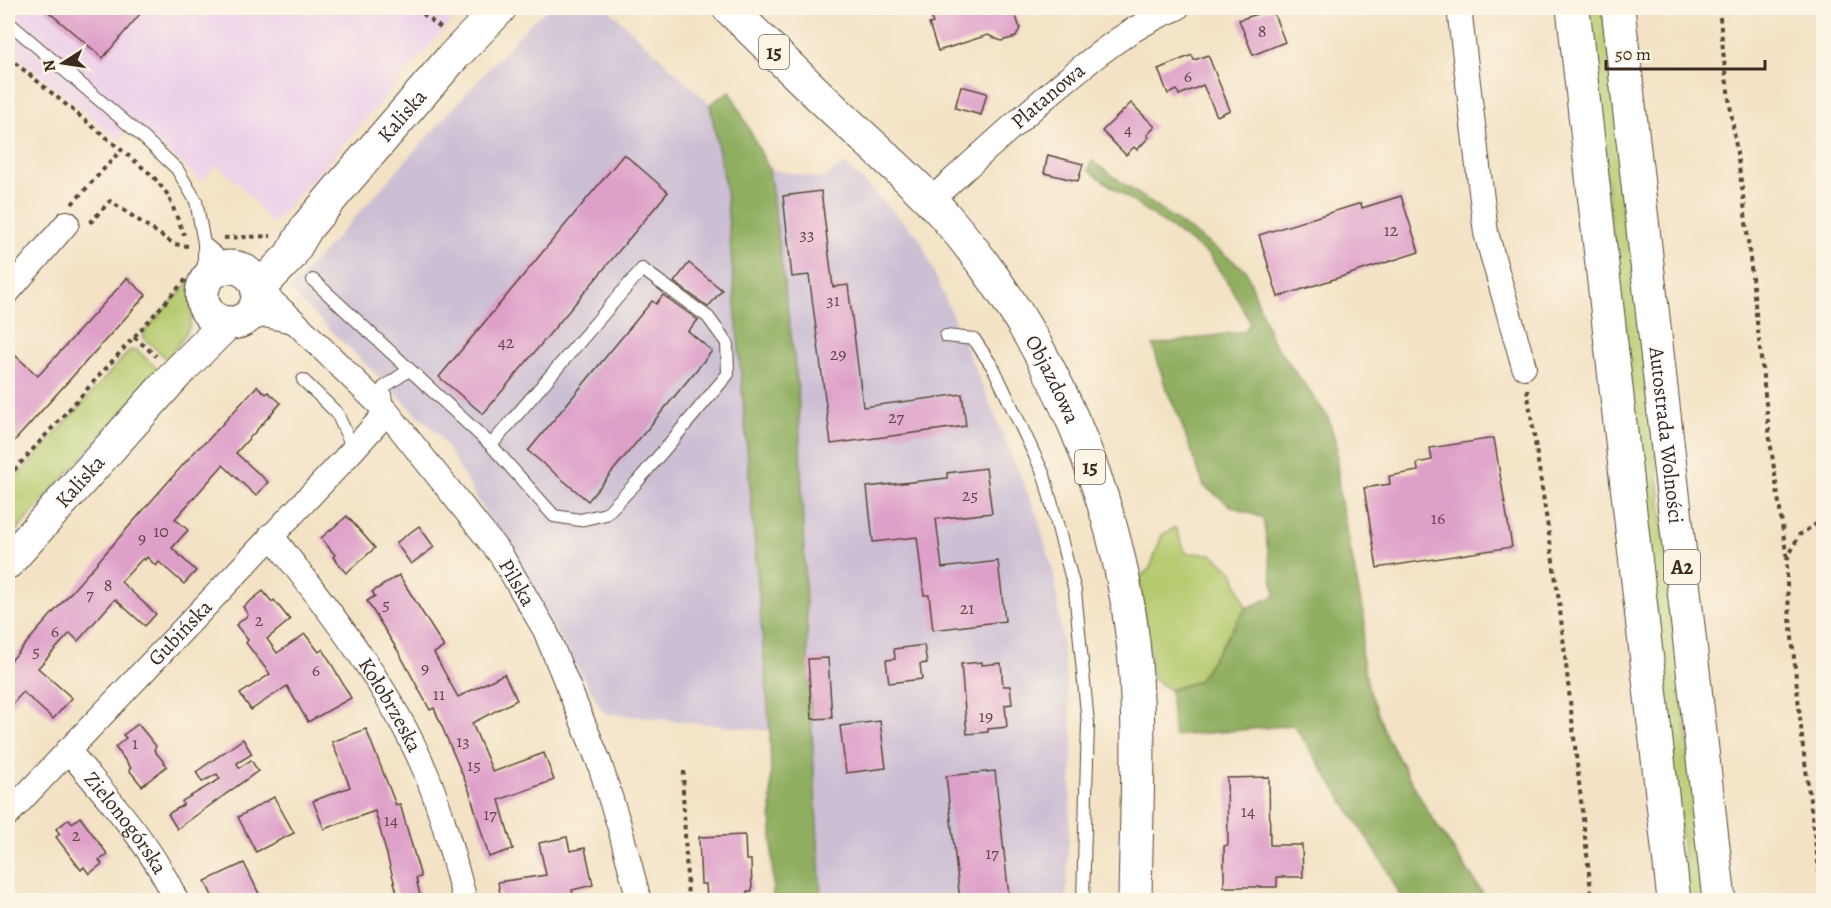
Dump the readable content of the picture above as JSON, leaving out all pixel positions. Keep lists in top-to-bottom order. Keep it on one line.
{"streets":{"main road":["15","Kaliska","Objazdowa","Autostrada Wolności","A2"],"street":["Platanowa","Pilska","Gubińska","Kołobrzeska","Zielonogórska"]},"crossings":[["Platanowa","Objazdowa"],["Kaliska","Pilska"],["Pilska","Gubińska"],["Gubińska","Kołobrzeska"],["Gubińska","Zielonogórska"]],"house_numbers":["8","6","4","12","33","31","42","29","27","25","16","10","9","8","7","5","21","2","6","5","9","6","11","19","13","1","15","14","17","14","2","17"],"scale_bar":"50 m","north":"left"}
